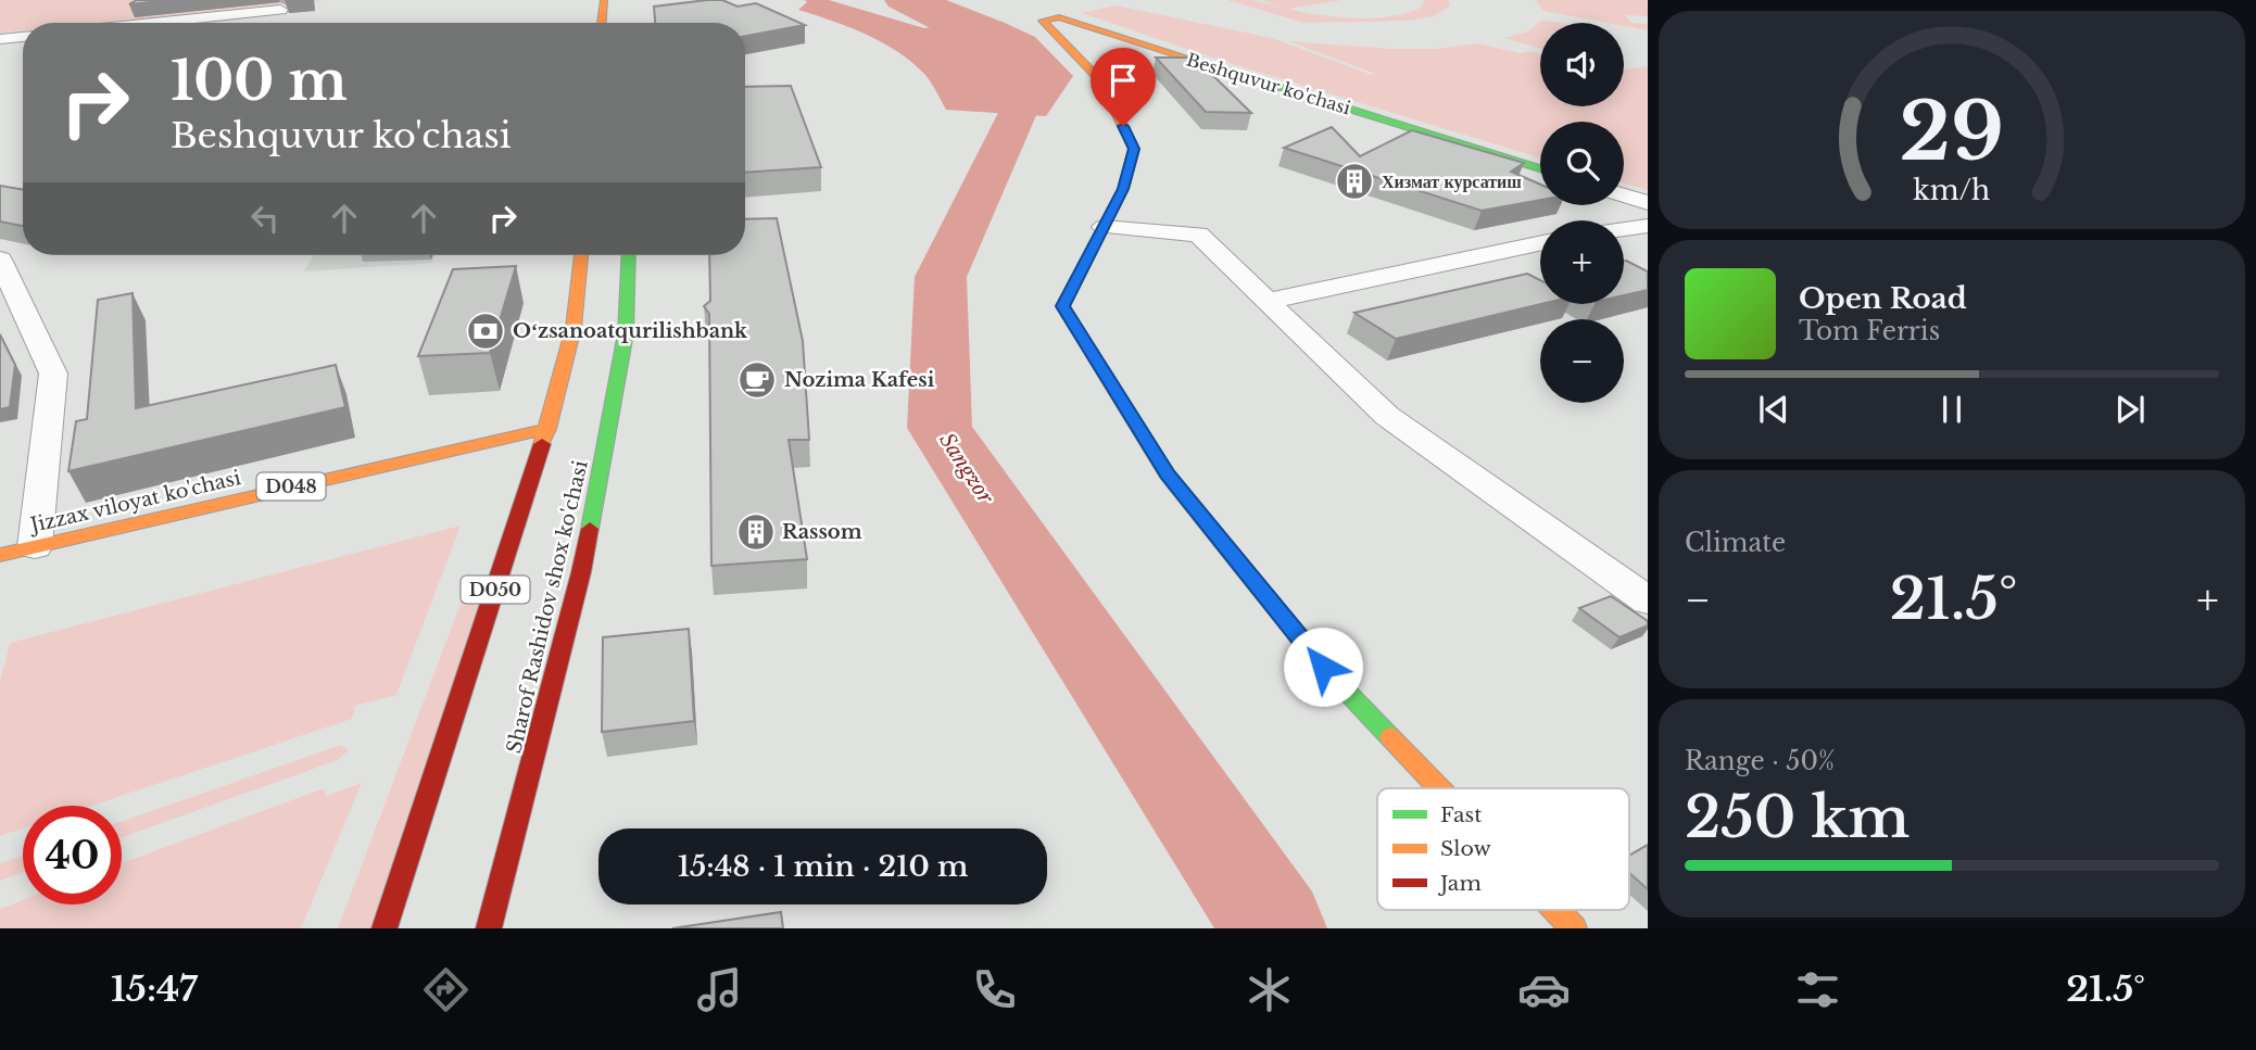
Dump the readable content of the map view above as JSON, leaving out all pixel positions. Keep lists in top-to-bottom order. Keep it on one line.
{"streets":{"street":["Beshquvur ko'chasi","D048","Jizzax viloyat ko'chasi","D050","Sharof Rashidov shox ko'chasi"]},"crossings":[["Jizzax viloyat ko'chasi","D050"]],"water":["Sangzor"],"places":{"building":["Хизмат курсатиш","Rassom"],"bank":["Oʻzsanoatqurilishbank"],"cafe":["Nozima Kafesi"]},"legend":["Fast","Slow","Jam"],"page":{"map_buttons":["+","−"],"turn":["100 m","Beshquvur ko'chasi"],"song":["Open Road","Tom Ferris"],"tile":["Climate",["Range · 50%","250 km"]],"heat":["−","21.5°","+"],"limit":"40","trip":"15:48 · 1 min · 210 m","tabs":["15:47","21.5°"],"gauge":["29","km/h"]}}
